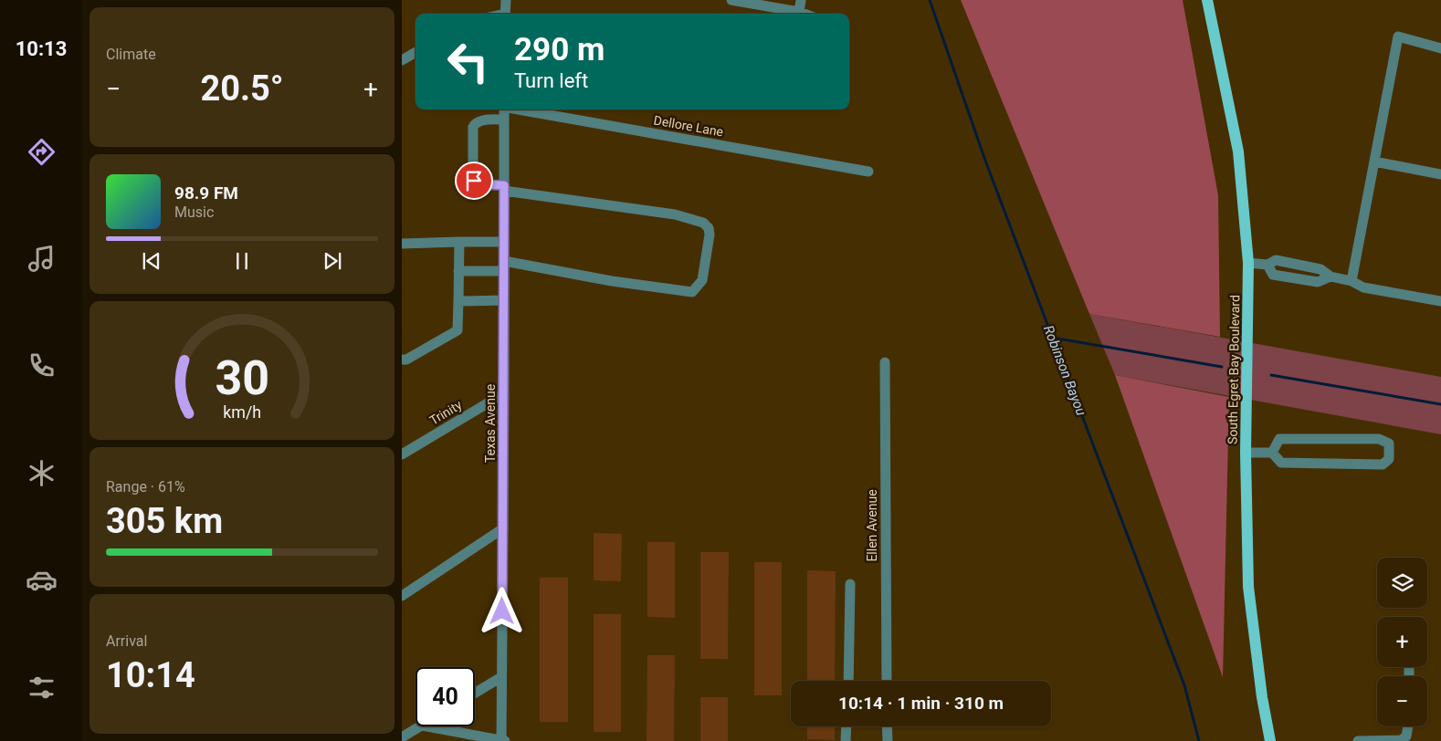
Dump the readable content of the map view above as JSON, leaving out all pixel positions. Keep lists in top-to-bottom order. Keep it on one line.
{"streets":{"main road":["South Egret Bay Boulevard"],"street":["Dellore Lane","Trinity","Texas Avenue","Ellen Avenue"]},"crossings":[["Trinity","Texas Avenue"]],"water":["Robinson Bayou"],"page":{"tabs":"10:13","tile":["Climate",["Range · 61%","305 km"],["Arrival","10:14"]],"turn":["290 m","Turn left"],"heat":["−","20.5°","+"],"song":["98.9 FM","Music"],"map_buttons":["+","−"],"limit":"40","trip":"10:14 · 1 min · 310 m","gauge":["30","km/h"]}}
